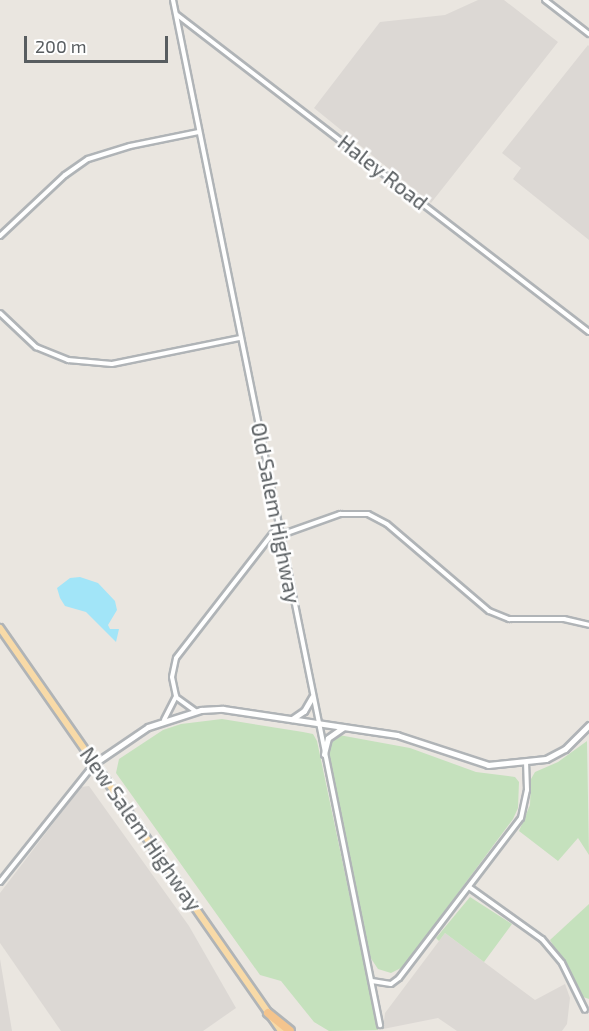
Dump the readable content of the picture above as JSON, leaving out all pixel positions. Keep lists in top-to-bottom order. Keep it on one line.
{"streets":{"main road":["New Salem Highway"],"street":["Haley Road","Old Salem Highway"]},"crossings":[["Haley Road","Old Salem Highway"]],"scale_bar":"200 m"}
